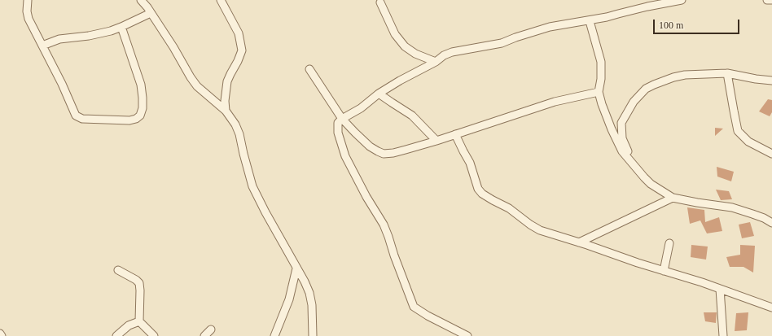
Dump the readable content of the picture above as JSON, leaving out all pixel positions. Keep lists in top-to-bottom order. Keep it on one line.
{"scale_bar":"100 m"}
